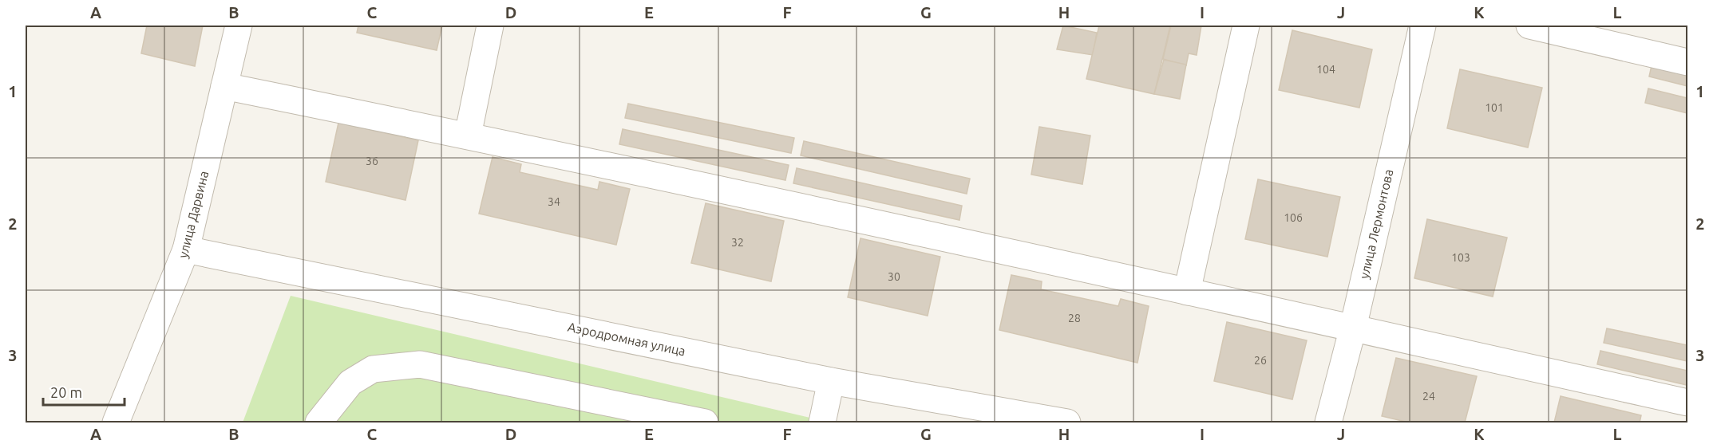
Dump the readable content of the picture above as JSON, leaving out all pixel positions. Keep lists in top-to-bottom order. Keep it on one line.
{"streets":{"street":["улица Дарвина","улица Лермонтова","Аэродромная улица"]},"crossings":[["улица Дарвина","Аэродромная улица"]],"house_numbers":["104","101","36","34","106","32","103","30","28","26","24"],"scale_bar":"20 m","grid":{"columns":["A","B","C","D","E","F","G","H","I","J","K","L"],"rows":["1","2","3"]}}
